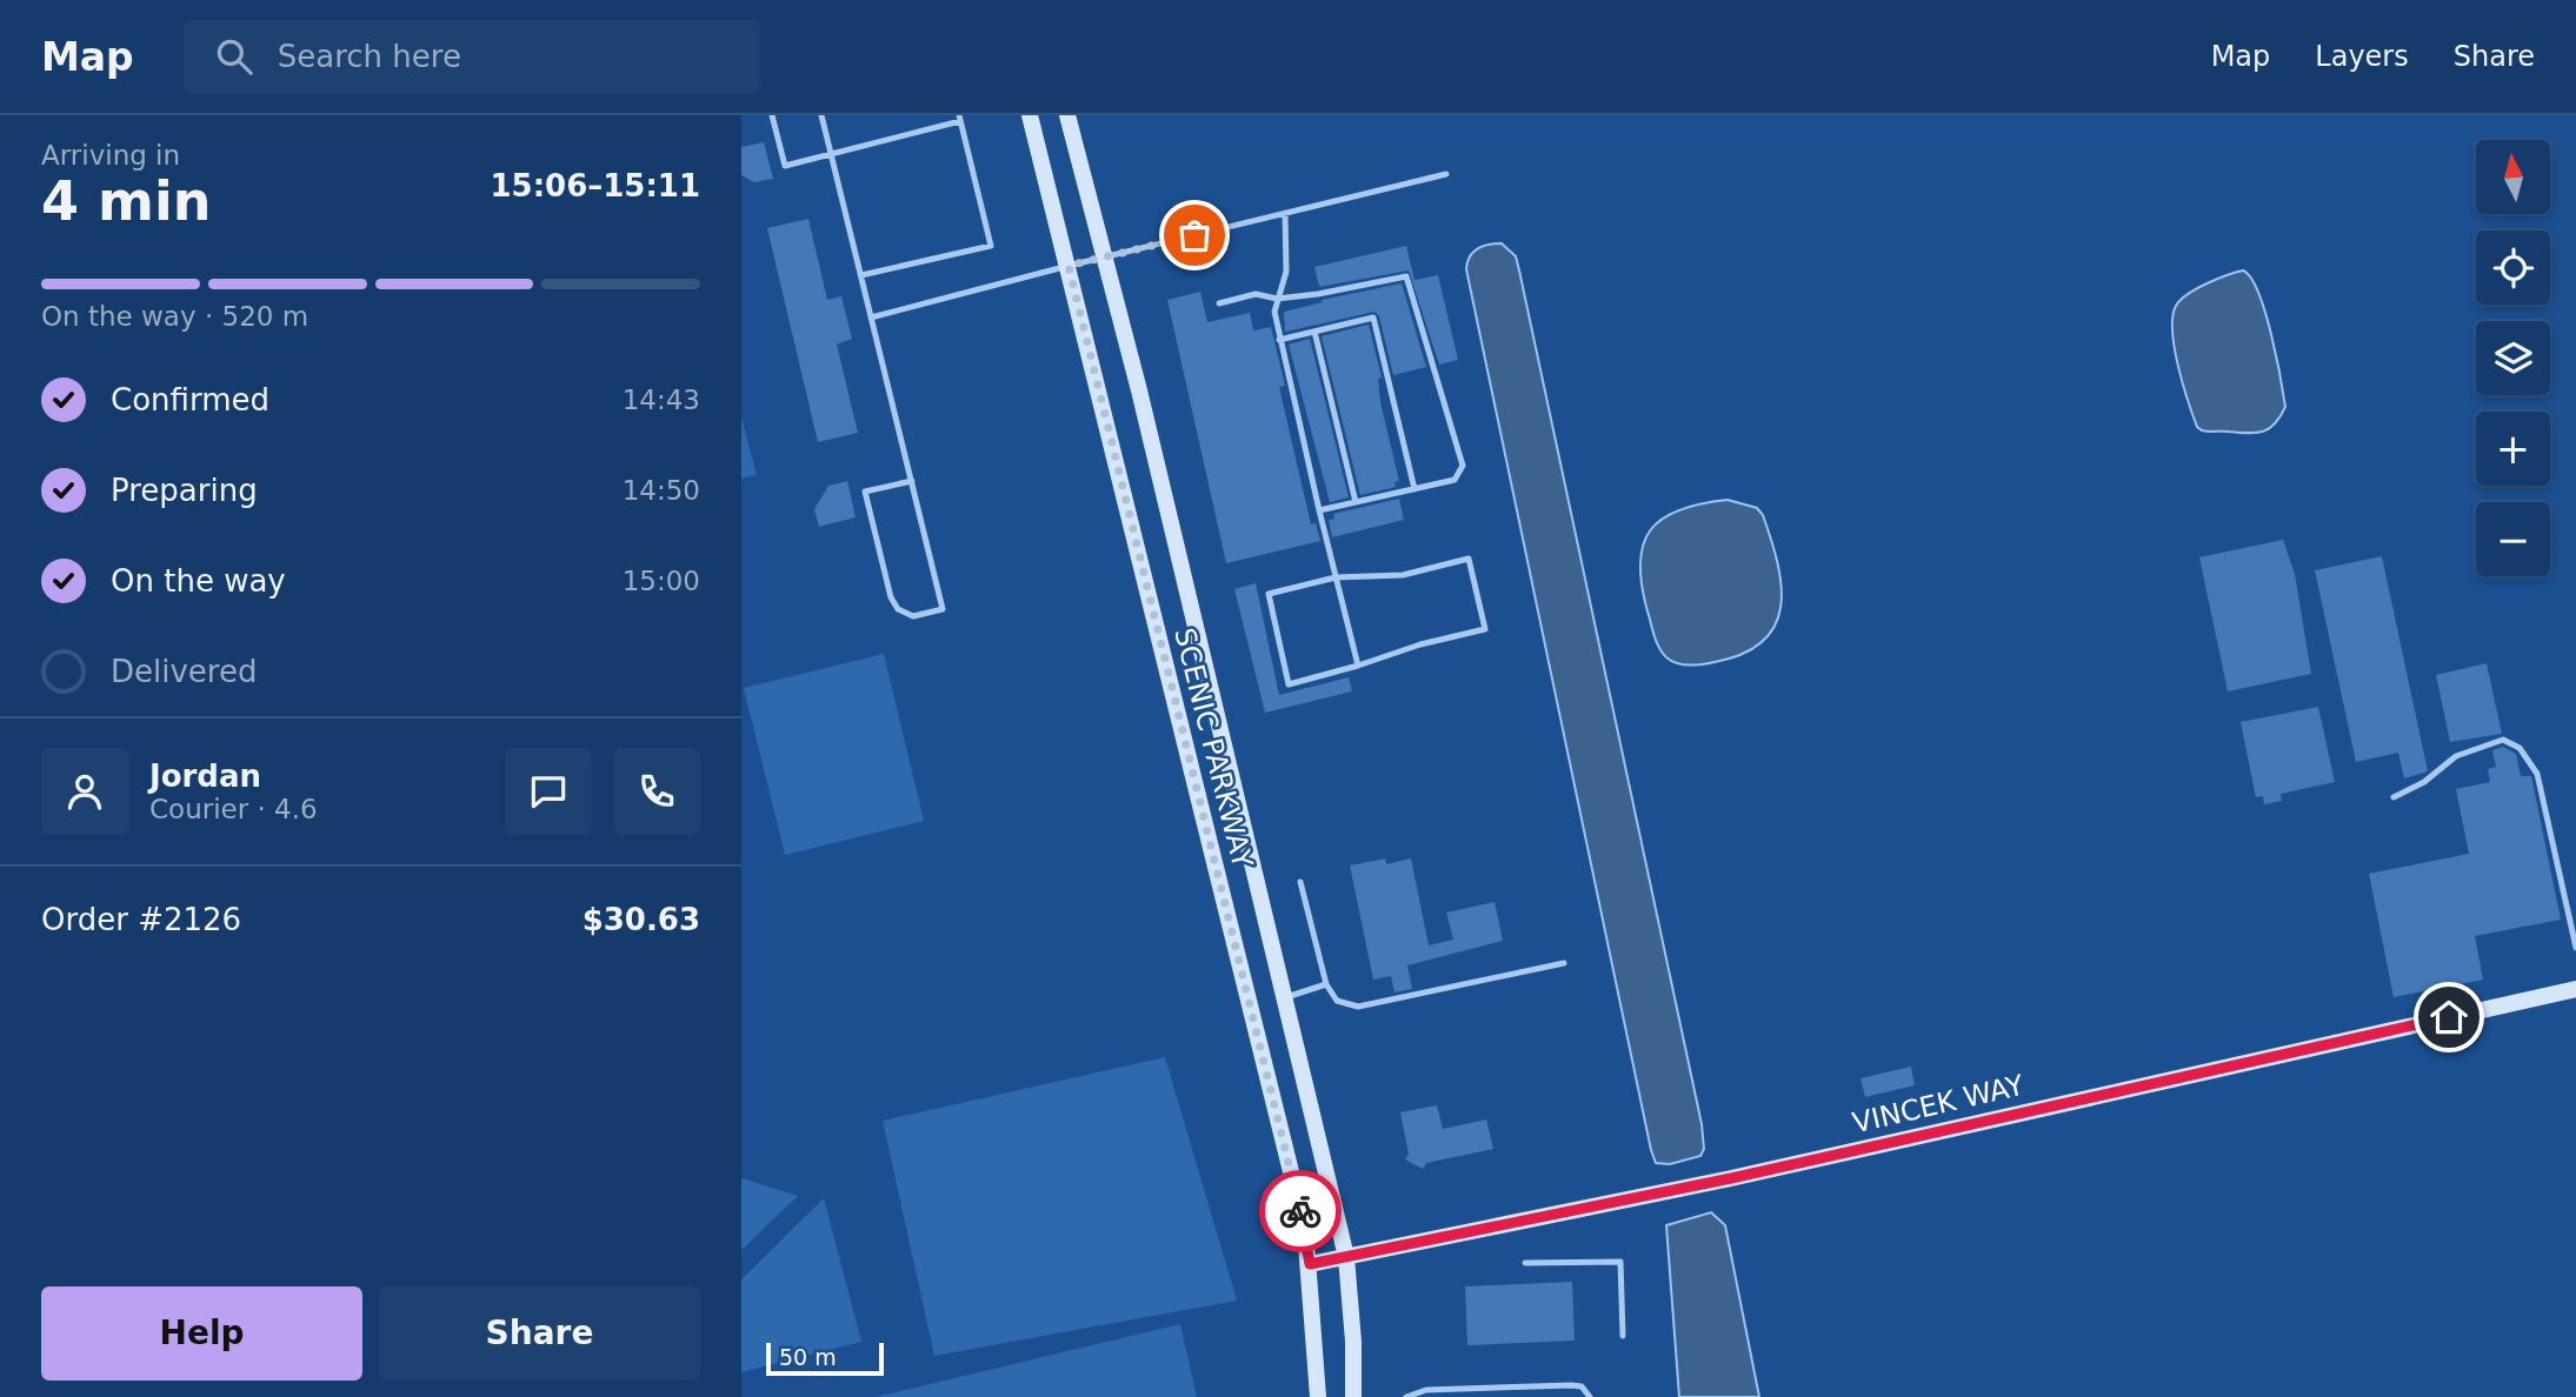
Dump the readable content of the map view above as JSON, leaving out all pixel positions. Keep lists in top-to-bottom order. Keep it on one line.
{"streets":{"street":["SCENIC PARKWAY","VINCEK WAY"]},"crossings":[["SCENIC PARKWAY","VINCEK WAY"]],"scale_bar":"50 m","north":"top","page":{"header":"Map","search":"Search here","nav":["Map","Layers","Share"],"heading":["4 min","Arriving in","15:06–15:11"],"panel":["Jordan","Courier · 4.6","Order #2126","$30.63"],"map_buttons":["+","−"],"bar":"On the way · 520 m","list":[["Confirmed","14:43"],["Preparing","14:50"],["On the way","15:00"],"Delivered"],"buttons":["Help","Share"],"scale":"50 m"}}
